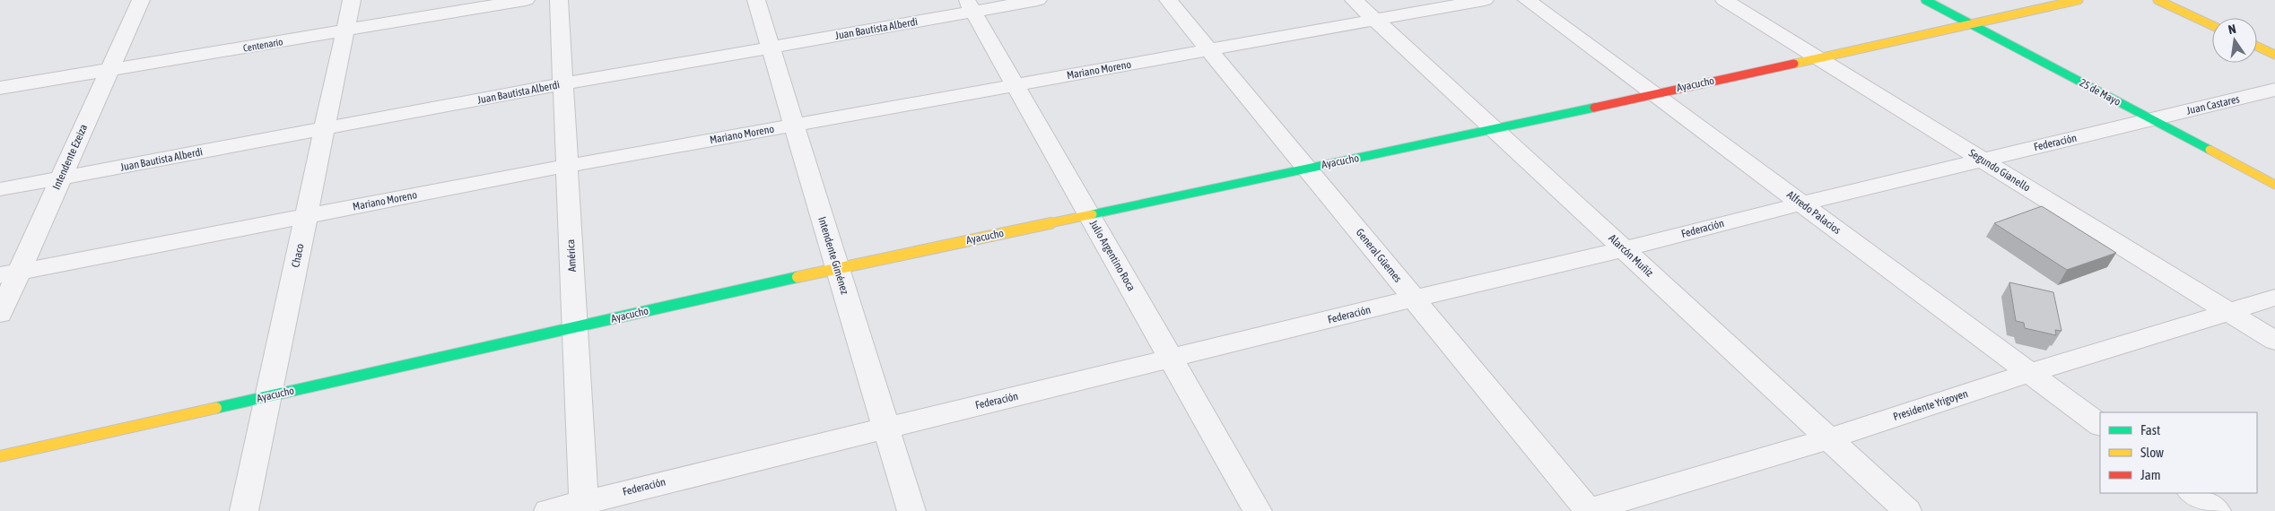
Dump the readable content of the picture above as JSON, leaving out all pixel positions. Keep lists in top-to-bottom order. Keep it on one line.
{"streets":{"street":["Juan Bautista Alberdi","Centenario","Mariano Moreno","Ayacucho","25 de Mayo","Juan Castares","Federación","Intendente Ezeiza","Segundo Gianello","Alfredo Palacios","Chaco","América","Intendente Giménez","Julio Argentino Roca","General Güemes","Alarcón Muñiz","Presidente Yrigoyen"]},"crossings":[["Juan Bautista Alberdi","Intendente Ezeiza"],["Juan Bautista Alberdi","Chaco"],["Juan Bautista Alberdi","América"],["Juan Bautista Alberdi","Intendente Giménez"],["Juan Bautista Alberdi","Julio Argentino Roca"],["Centenario","Intendente Ezeiza"],["Centenario","Chaco"],["Mariano Moreno","Intendente Ezeiza"],["Mariano Moreno","Chaco"],["Mariano Moreno","América"],["Mariano Moreno","Intendente Giménez"],["Mariano Moreno","Julio Argentino Roca"],["Mariano Moreno","General Güemes"],["Mariano Moreno","Alarcón Muñiz"],["Ayacucho","25 de Mayo"],["Ayacucho","Segundo Gianello"],["Ayacucho","Alfredo Palacios"],["Ayacucho","Chaco"],["Ayacucho","América"],["Ayacucho","Intendente Giménez"],["Ayacucho","Julio Argentino Roca"],["Ayacucho","General Güemes"],["Ayacucho","Alarcón Muñiz"],["25 de Mayo","Juan Castares"],["25 de Mayo","Federación"],["Juan Castares","Federación"],["Federación","Segundo Gianello"],["Federación","Alfredo Palacios"],["Federación","América"],["Federación","Intendente Giménez"],["Federación","Julio Argentino Roca"],["Federación","General Güemes"],["Federación","Alarcón Muñiz"],["Segundo Gianello","Presidente Yrigoyen"],["Alfredo Palacios","Presidente Yrigoyen"],["General Güemes","Presidente Yrigoyen"],["Alarcón Muñiz","Presidente Yrigoyen"]],"legend":["Fast","Slow","Jam"],"north":"top"}
